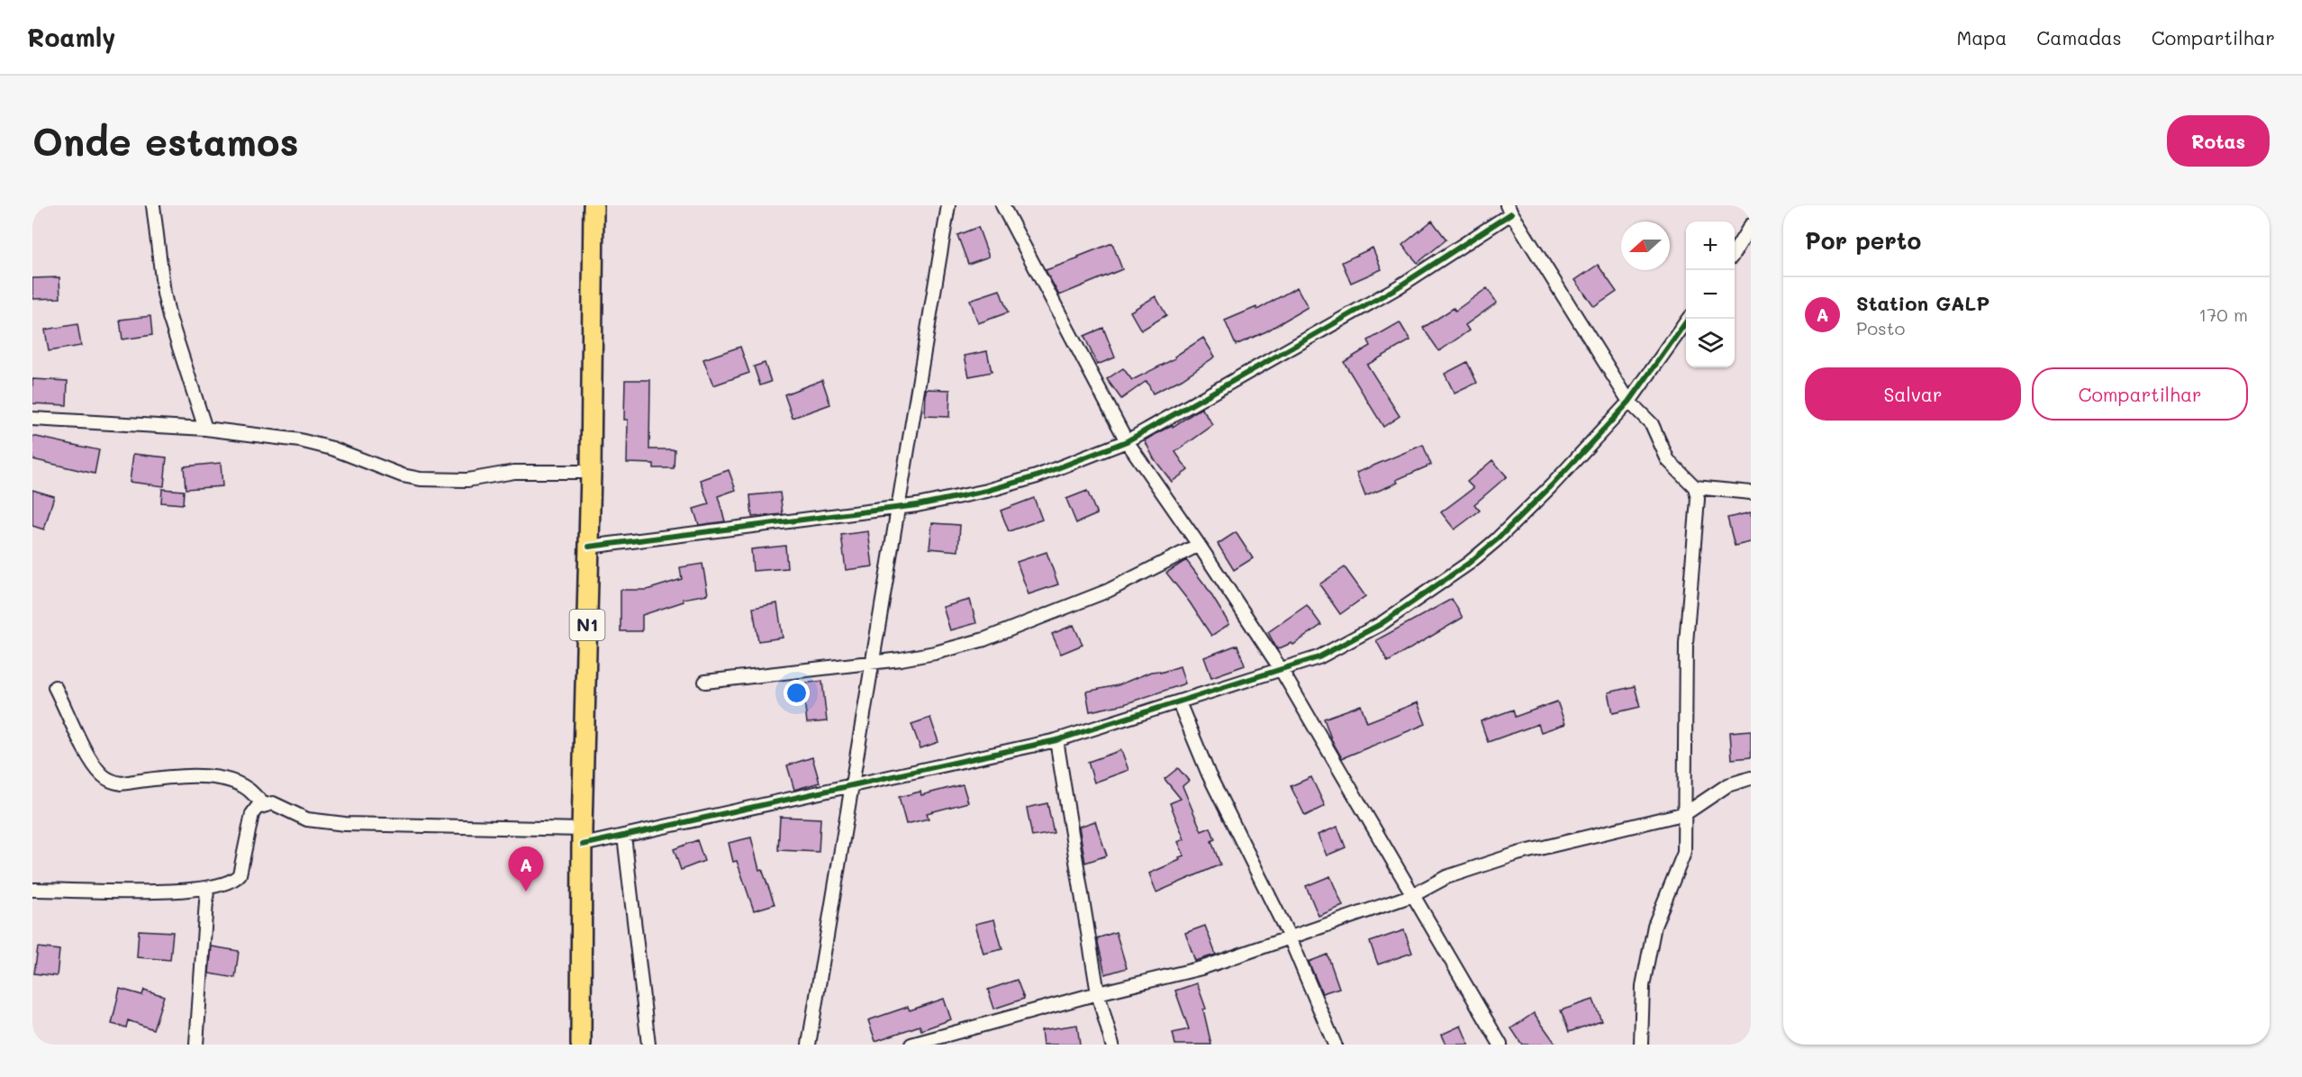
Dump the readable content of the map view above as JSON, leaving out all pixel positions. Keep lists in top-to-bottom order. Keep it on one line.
{"streets":{"main road":["N1"]},"north":"left","page":{"header":"Roamly","nav":["Mapa","Camadas","Compartilhar"],"buttons":["Rotas",["Salvar","Compartilhar"]],"title":"Onde estamos","heading":"Por perto","map_buttons":["+","−"],"list":[{"mark":"A","name":"Station GALP","note":"Posto","value":"170 m"}],"pins":"A"}}
